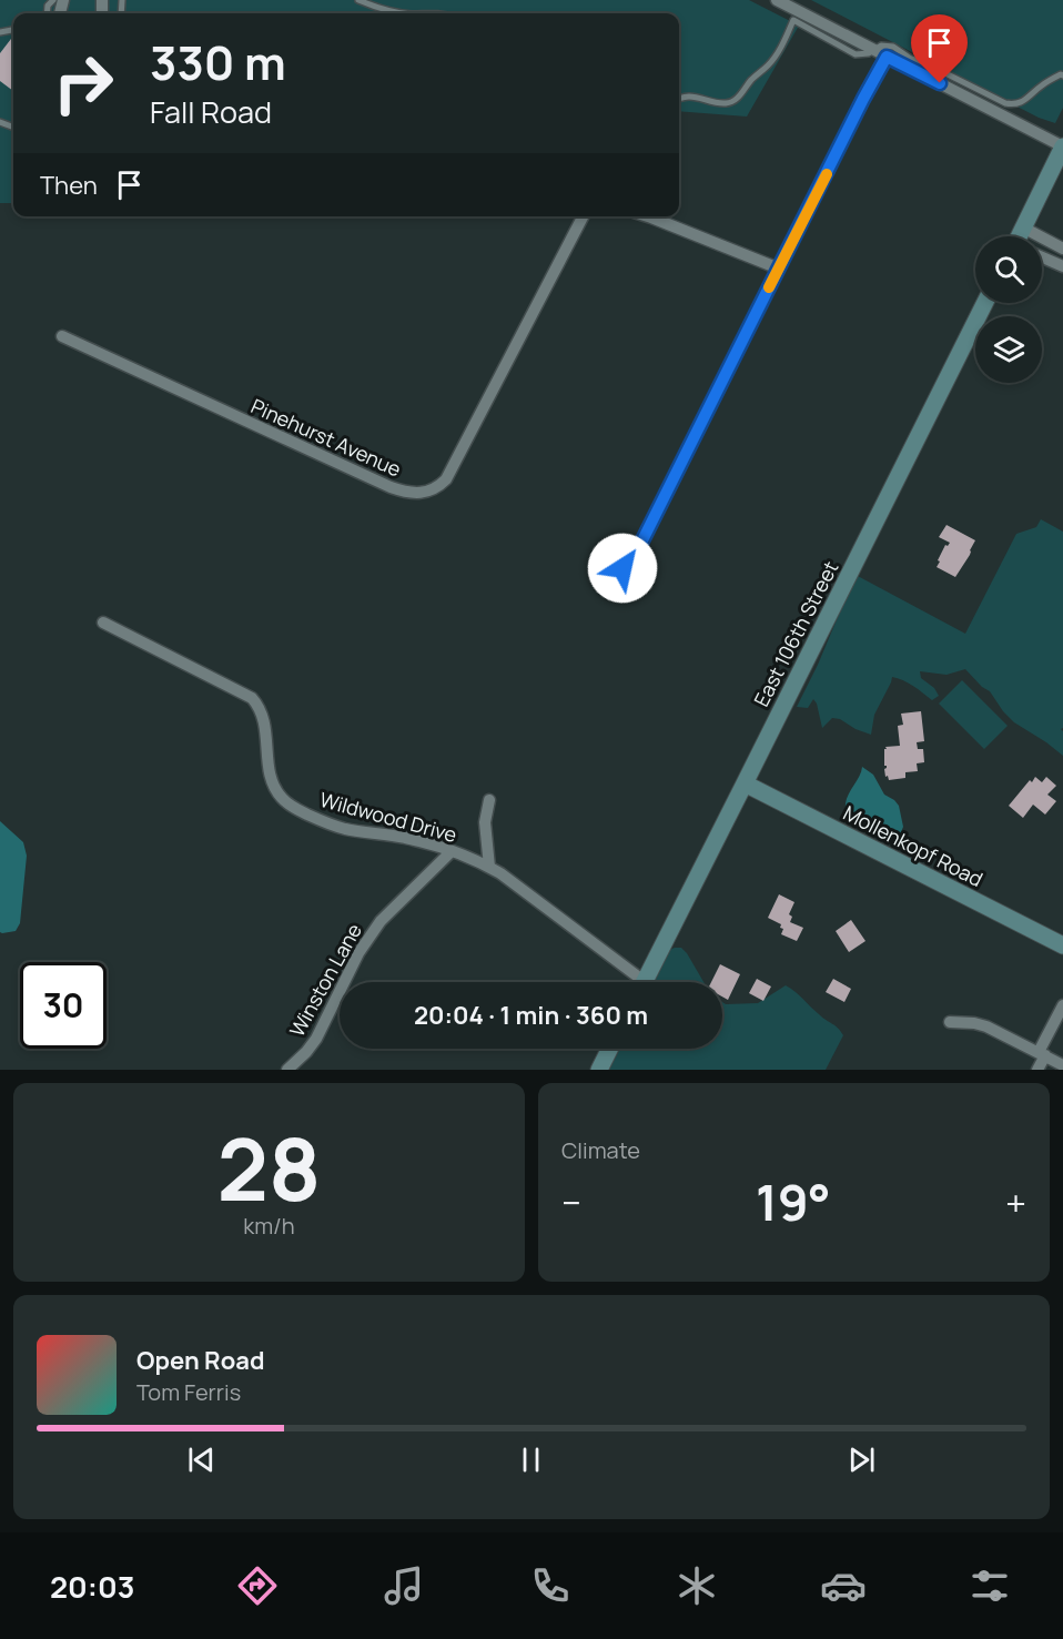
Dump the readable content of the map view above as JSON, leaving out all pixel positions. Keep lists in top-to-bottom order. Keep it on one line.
{"streets":{"street":["Pinehurst Avenue","East 106th Street","Wildwood Drive","Mollenkopf Road","Winston Lane"]},"crossings":[["East 106th Street","Mollenkopf Road"],["Wildwood Drive","Winston Lane"]],"page":{"turn":["330 m","Fall Road"],"then":"Then","limit":"30","trip":"20:04 · 1 min · 360 m","tile":[["28","km/h"],"Climate"],"heat":["−","19°","+"],"song":["Open Road","Tom Ferris"],"tabs":"20:03"}}
